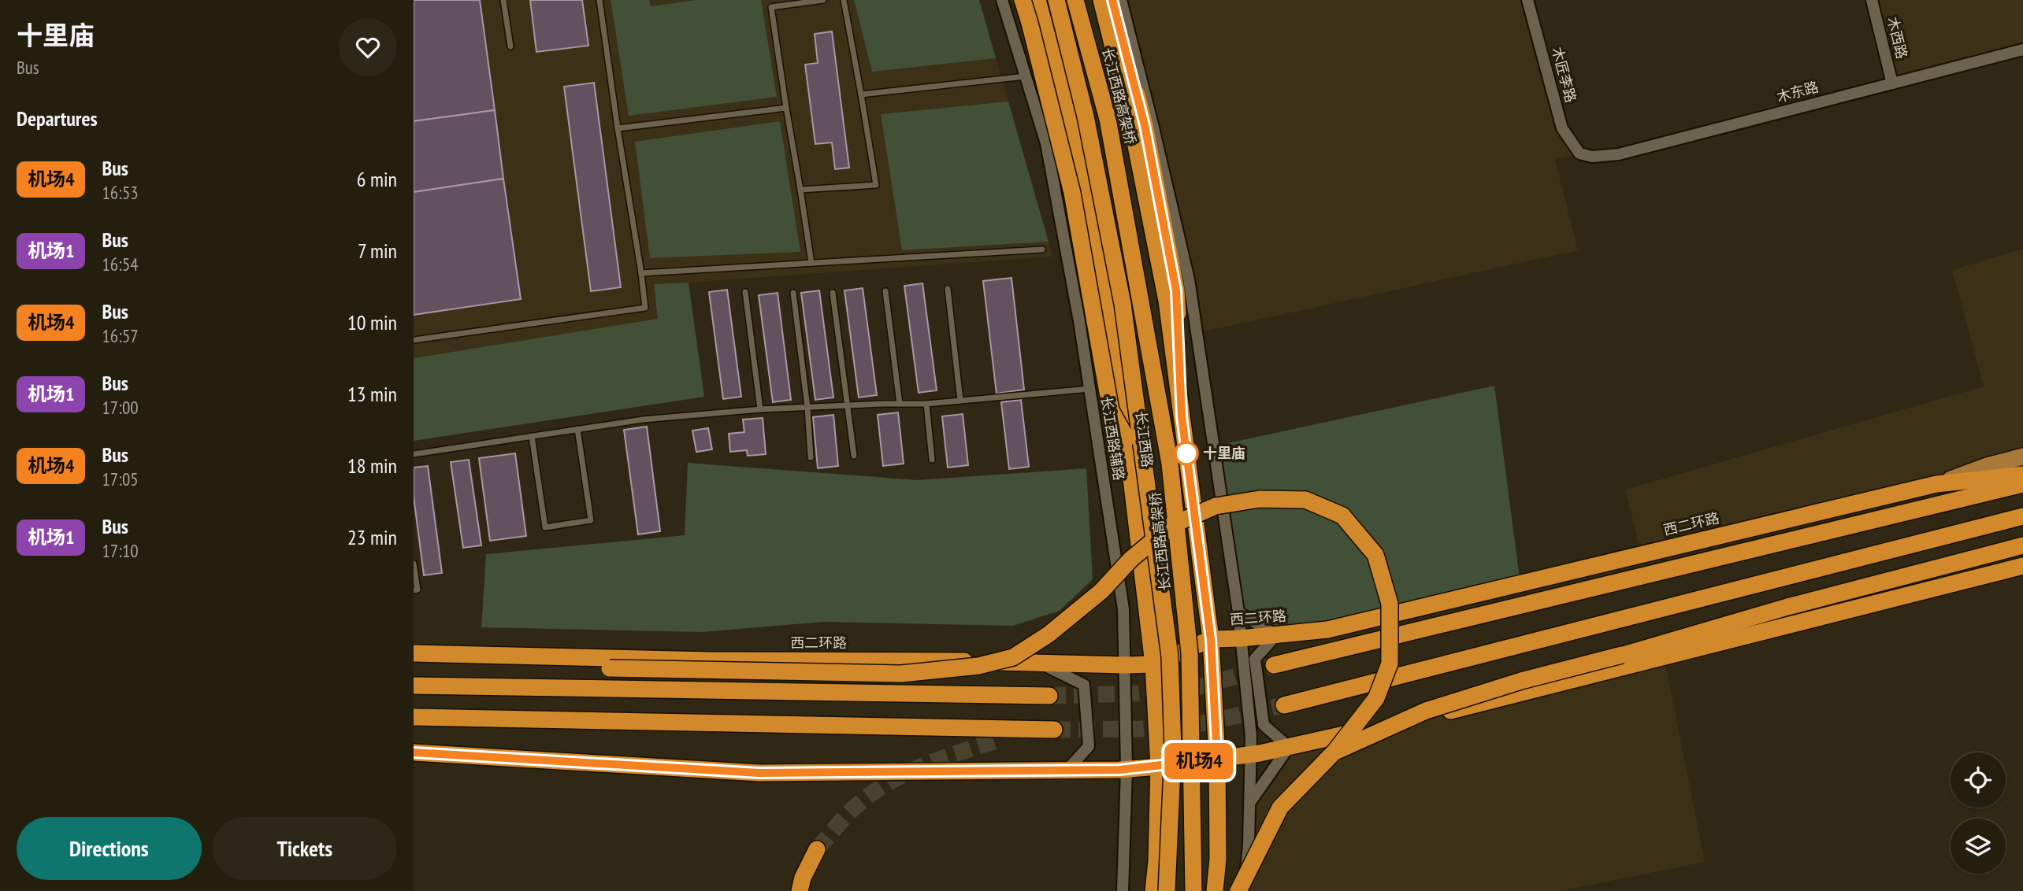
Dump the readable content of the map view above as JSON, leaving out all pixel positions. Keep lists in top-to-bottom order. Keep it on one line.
{"streets":{"highway":["长江西路高架桥","长江西路","西二环路"],"street":["木西路","木匠李路","木东路","长江西路辅路"]},"crossings":[["木西路","木东路"],["木匠李路","木东路"],["长江西路辅路","西二环路"],["长江西路","西二环路"]],"places":["十里庙"],"lines":["bus line 机场4"],"page":{"heading":[["十里庙","Bus"],"Departures"],"on_map":"机场4","list":[{"mark":"机场4","name":"Bus","note":"16:53","value":"6 min"},{"mark":"机场1","name":"Bus","note":"16:54","value":"7 min"},{"mark":"机场4","name":"Bus","note":"16:57","value":"10 min"},{"mark":"机场1","name":"Bus","note":"17:00","value":"13 min"},{"mark":"机场4","name":"Bus","note":"17:05","value":"18 min"},{"mark":"机场1","name":"Bus","note":"17:10","value":"23 min"}],"buttons":["Directions","Tickets"]}}
